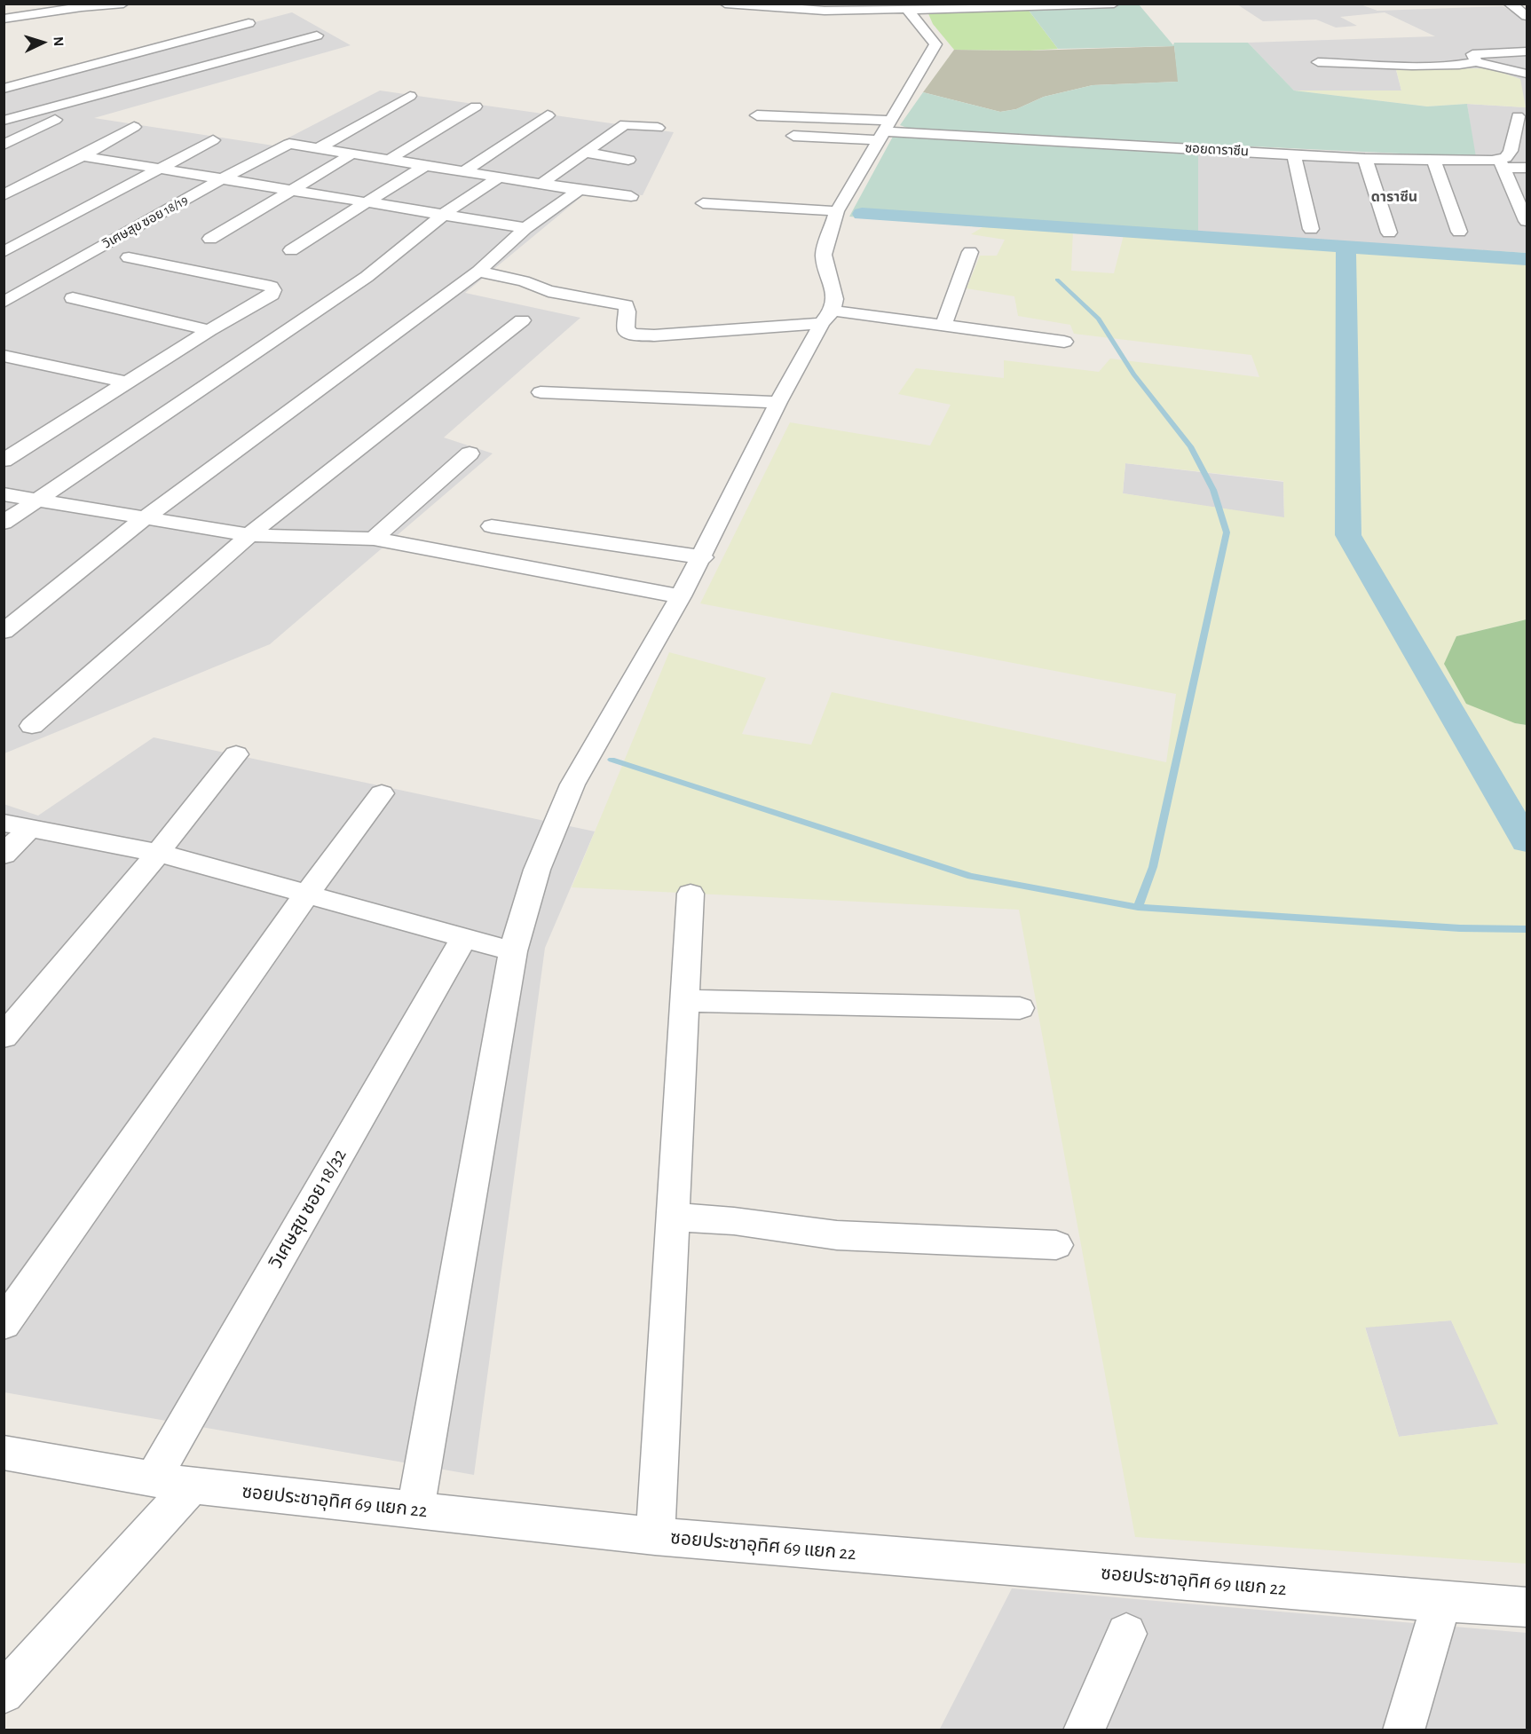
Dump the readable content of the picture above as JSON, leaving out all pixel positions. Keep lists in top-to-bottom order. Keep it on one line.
{"streets":{"street":["ซอยดาราซีน","วิเศษสุข ซอย 18/19","วิเศษสุข ซอย 18/32","ซอยประชาอุทิศ 69 แยก 22"]},"crossings":[["วิเศษสุข ซอย 18/32","ซอยประชาอุทิศ 69 แยก 22"]],"districts":["ดาราซีน"],"north":"right"}
